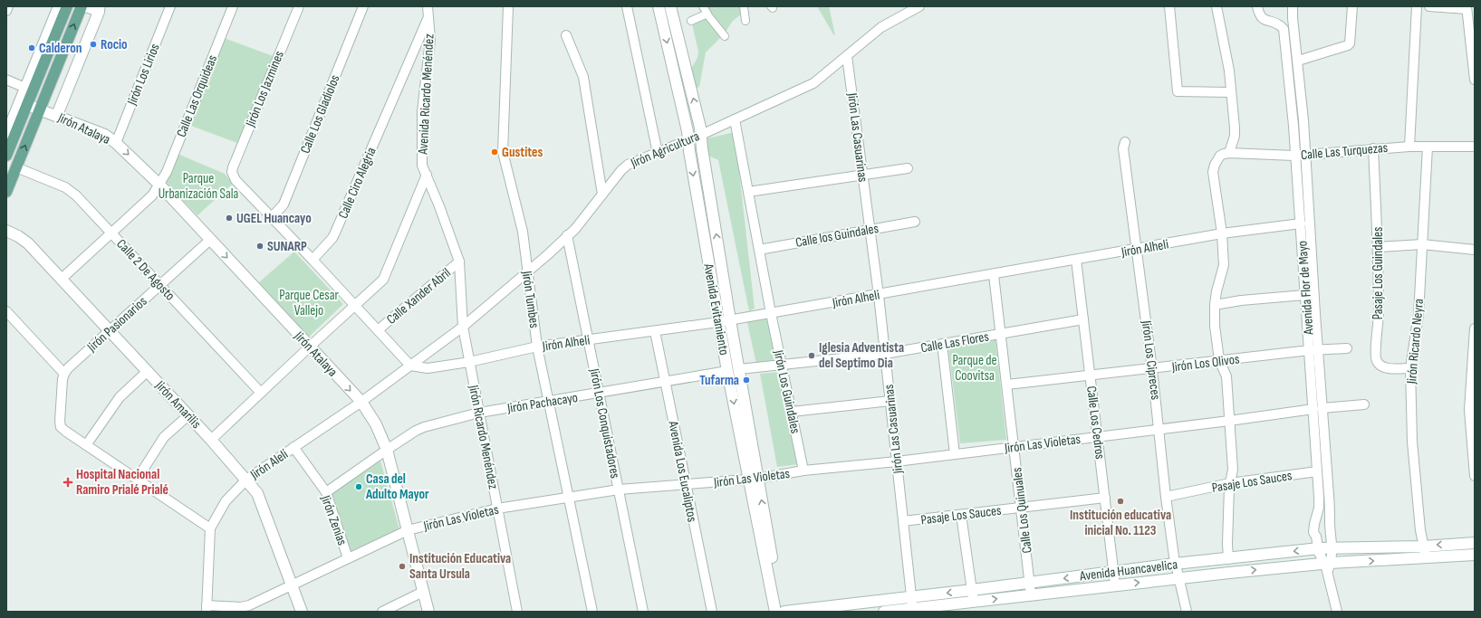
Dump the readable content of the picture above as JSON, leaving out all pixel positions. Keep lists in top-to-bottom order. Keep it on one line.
{"streets":{"street":["Jirón Los Lirios","Jirón Los Jazmines","Avenida Ricardo Menéndez","Calle Las Orquideas","Calle Los Gladiolos","Jirón Atalaya","Jirón Las Casuarinas","Jirón Agricultura","Calle Las Turquezas","Calle Ciro Alegria","Calle los Guindales","Jirón Alheli","Calle 2 De Agosto","Pasaje Los Guindales","Avenida Flor de Mayo","Calle Xander Abril","Jirón Tumbes","Avenida Evitamiento","Jirón Pasionarios","Jirón Ricardo Neyra","Calle Las Flores","Jirón Los Cipreces","Jirón Los Olivos","Jirón Los Guindales","Jirón Pachacayo","Jirón Amarilis","Calle Los Cedros","Jirón Los Conquistadores","Jirón Ricardo Menéndez","Jirón Las Violetas","Jirón Alelí","Avenida Los Eucaliptos","Pasaje Los Sauces","Calle Los Quinuales","Jirón Zenias","Avenida Huancavelica"]},"crossings":[["Jirón Los Lirios","Jirón Atalaya"],["Jirón Los Jazmines","Calle Los Gladiolos"],["Avenida Ricardo Menéndez","Jirón Agricultura"],["Avenida Ricardo Menéndez","Calle Ciro Alegria"],["Avenida Ricardo Menéndez","Calle Xander Abril"],["Avenida Ricardo Menéndez","Jirón Ricardo Menéndez"],["Calle Las Orquideas","Jirón Atalaya"],["Calle Las Orquideas","Calle 2 De Agosto"],["Calle Las Orquideas","Jirón Amarilis"],["Jirón Atalaya","Jirón Pasionarios"],["Jirón Atalaya","Jirón Pachacayo"],["Jirón Atalaya","Jirón Las Violetas"],["Jirón Atalaya","Jirón Alelí"],["Jirón Las Casuarinas","Jirón Agricultura"],["Jirón Las Casuarinas","Calle los Guindales"],["Jirón Las Casuarinas","Jirón Alheli"],["Jirón Las Casuarinas","Calle Las Flores"],["Jirón Las Casuarinas","Jirón Las Violetas"],["Jirón Las Casuarinas","Pasaje Los Sauces"],["Jirón Las Casuarinas","Avenida Huancavelica"],["Jirón Agricultura","Jirón Alheli"],["Jirón Agricultura","Jirón Tumbes"],["Jirón Agricultura","Avenida Evitamiento"],["Jirón Agricultura","Jirón Los Guindales"],["Jirón Agricultura","Jirón Los Conquistadores"],["Jirón Agricultura","Jirón Ricardo Menéndez"],["Jirón Agricultura","Jirón Alelí"],["Calle Las Turquezas","Jirón Alheli"],["Calle Las Turquezas","Pasaje Los Guindales"],["Calle Las Turquezas","Avenida Flor de Mayo"],["Calle Las Turquezas","Jirón Ricardo Neyra"],["Calle los Guindales","Jirón Los Guindales"],["Jirón Alheli","Avenida Flor de Mayo"],["Jirón Alheli","Jirón Tumbes"],["Jirón Alheli","Avenida Evitamiento"],["Jirón Alheli","Jirón Los Cipreces"],["Jirón Alheli","Jirón Los Guindales"],["Jirón Alheli","Calle Los Cedros"],["Jirón Alheli","Jirón Los Conquistadores"],["Jirón Alheli","Jirón Ricardo Menéndez"],["Jirón Alheli","Jirón Alelí"],["Jirón Alheli","Avenida Los Eucaliptos"],["Jirón Alheli","Calle Los Quinuales"],["Calle 2 De Agosto","Jirón Pasionarios"],["Pasaje Los Guindales","Jirón Ricardo Neyra"],["Avenida Flor de Mayo","Jirón Los Olivos"],["Avenida Flor de Mayo","Jirón Las Violetas"],["Avenida Flor de Mayo","Pasaje Los Sauces"],["Avenida Flor de Mayo","Avenida Huancavelica"],["Jirón Tumbes","Jirón Pachacayo"],["Jirón Tumbes","Jirón Las Violetas"],["Avenida Evitamiento","Calle Las Flores"],["Avenida Evitamiento","Jirón Pachacayo"],["Avenida Evitamiento","Jirón Las Violetas"],["Avenida Evitamiento","Avenida Huancavelica"],["Jirón Pasionarios","Jirón Amarilis"],["Jirón Ricardo Neyra","Avenida Huancavelica"],["Calle Las Flores","Jirón Los Guindales"],["Calle Las Flores","Calle Los Cedros"],["Calle Las Flores","Calle Los Quinuales"],["Jirón Los Cipreces","Jirón Los Olivos"],["Jirón Los Cipreces","Jirón Las Violetas"],["Jirón Los Cipreces","Pasaje Los Sauces"],["Jirón Los Cipreces","Avenida Huancavelica"],["Jirón Los Olivos","Calle Los Cedros"],["Jirón Los Olivos","Calle Los Quinuales"],["Jirón Los Guindales","Jirón Las Violetas"],["Jirón Pachacayo","Jirón Los Conquistadores"],["Jirón Pachacayo","Jirón Ricardo Menéndez"],["Jirón Pachacayo","Avenida Los Eucaliptos"],["Jirón Pachacayo","Jirón Zenias"],["Jirón Amarilis","Jirón Las Violetas"],["Jirón Amarilis","Jirón Alelí"],["Calle Los Cedros","Jirón Las Violetas"],["Calle Los Cedros","Pasaje Los Sauces"],["Calle Los Cedros","Avenida Huancavelica"],["Jirón Los Conquistadores","Jirón Las Violetas"],["Jirón Ricardo Menéndez","Jirón Las Violetas"],["Jirón Las Violetas","Jirón Alelí"],["Jirón Las Violetas","Avenida Los Eucaliptos"],["Jirón Las Violetas","Calle Los Quinuales"],["Jirón Las Violetas","Jirón Zenias"],["Jirón Alelí","Jirón Zenias"],["Pasaje Los Sauces","Calle Los Quinuales"],["Calle Los Quinuales","Avenida Huancavelica"]],"parks":["Parque Urbanización Sala","Parque Cesar Vallejo","Parque de Coovitsa"],"places":{"other":["Rocio","Calderon","Gustites","UGEL Huancayo","SUNARP","Iglesia Adventista del Septimo Dia","Tufarma","Casa del Adulto Mayor","Institución educativa inicial No. 1123","Institución Educativa Santa Ursula"],"health":["Hospital Nacional Ramiro Prialé Prialé"]}}
